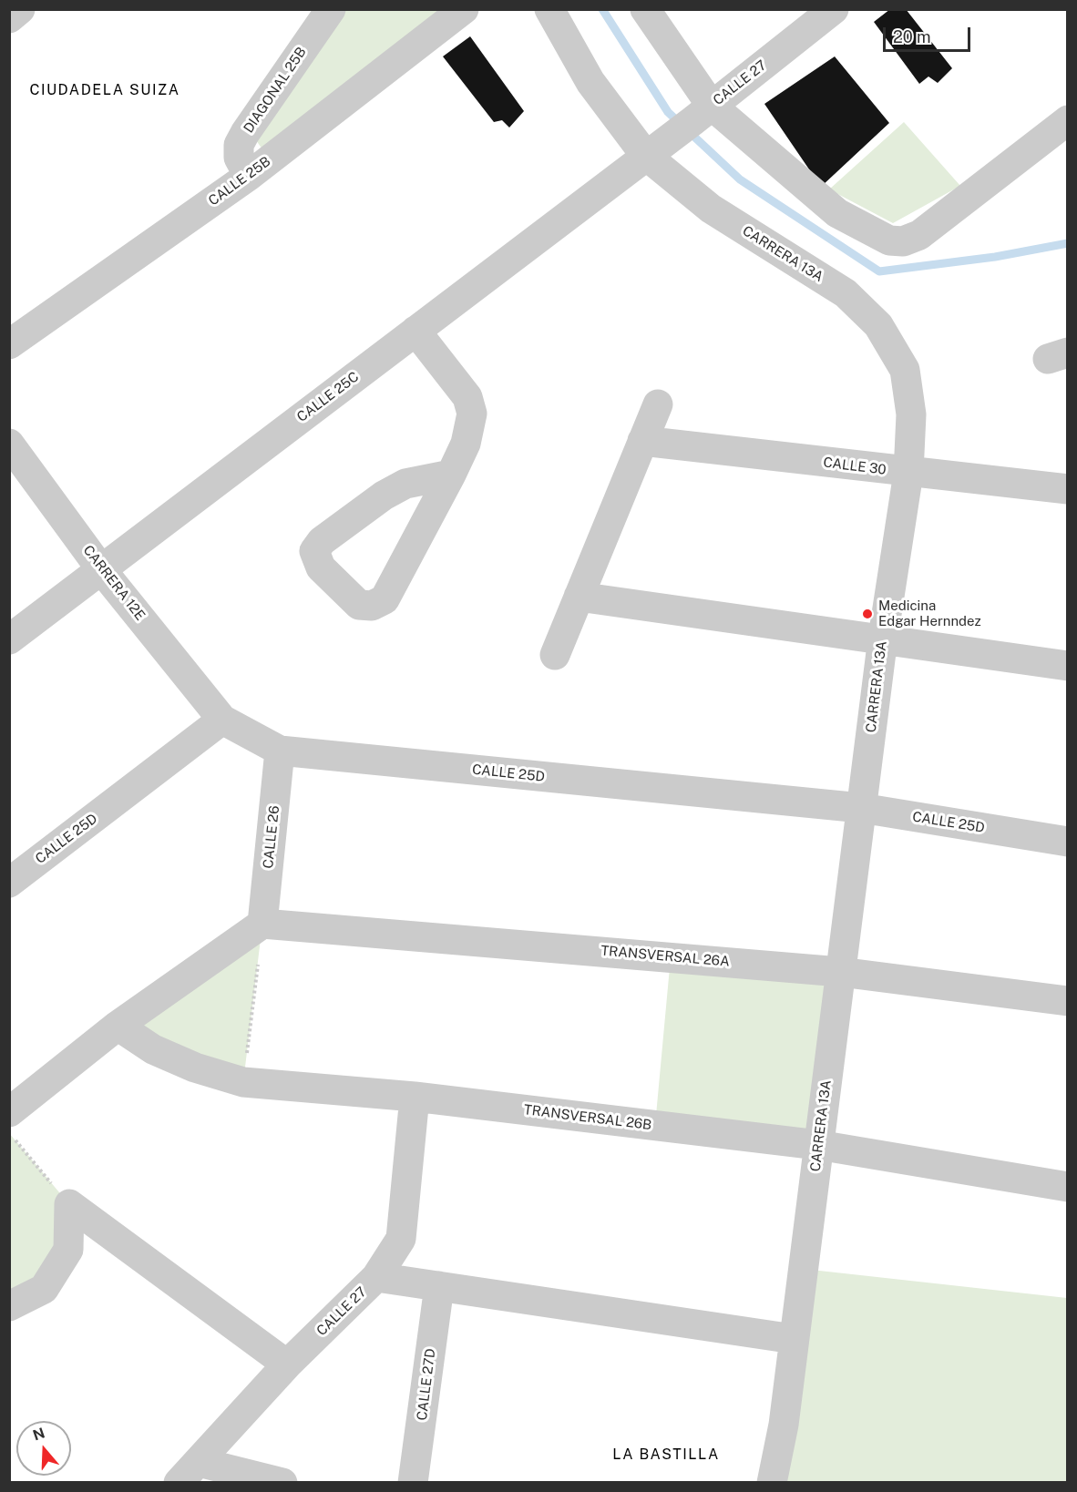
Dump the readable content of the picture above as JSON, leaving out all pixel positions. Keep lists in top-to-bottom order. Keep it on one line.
{"streets":{"street":["CALLE 27","DIAGONAL 25B","CALLE 25B","CARRERA 13A","CALLE 25C","CALLE 30","CARRERA 12E","CALLE 25D","CALLE 26","TRANSVERSAL 26A","TRANSVERSAL 26B","CALLE 27D"]},"crossings":[["CALLE 27","CARRERA 13A"],["CALLE 27","CALLE 25C"],["CALLE 27","TRANSVERSAL 26B"],["DIAGONAL 25B","CALLE 25B"],["CARRERA 13A","CALLE 25C"],["CARRERA 13A","CALLE 30"],["CARRERA 13A","CALLE 25D"],["CARRERA 13A","TRANSVERSAL 26A"],["CARRERA 13A","TRANSVERSAL 26B"],["CALLE 25C","CARRERA 12E"],["CARRERA 12E","CALLE 25D"],["CALLE 25D","CALLE 26"],["CALLE 26","TRANSVERSAL 26A"]],"districts":["CIUDADELA SUIZA","LA BASTILLA"],"places":["Medicina Edgar Hernndez"],"scale_bar":"20 m","north":"top"}
